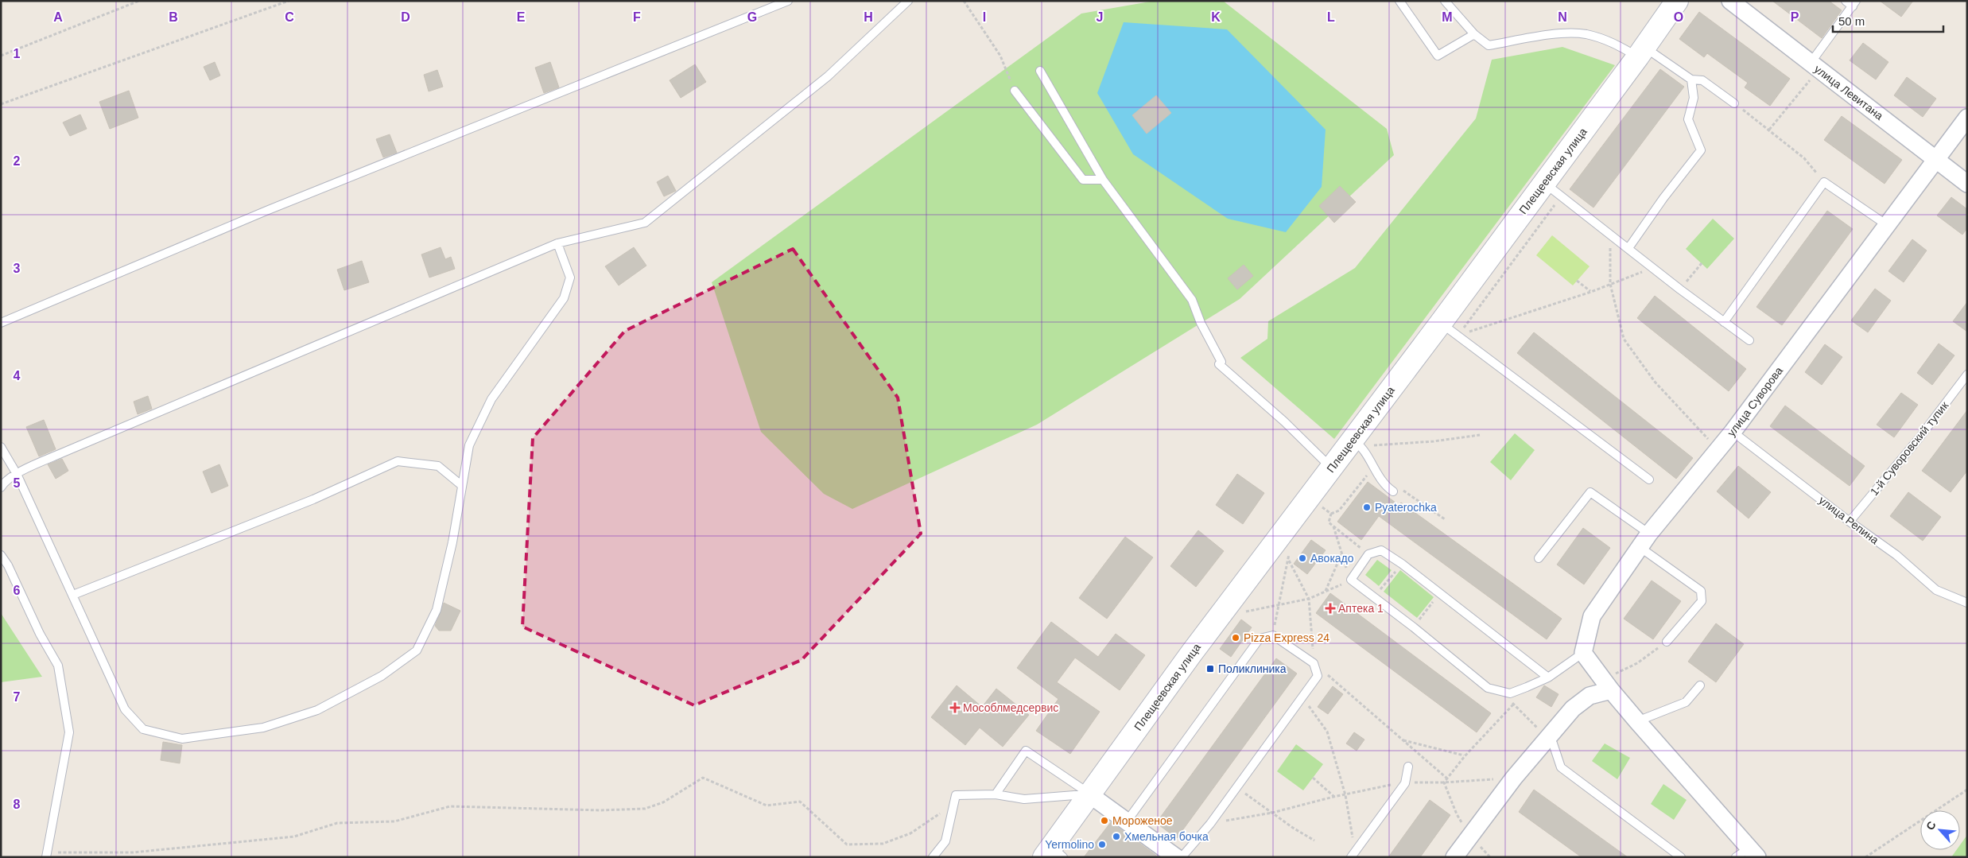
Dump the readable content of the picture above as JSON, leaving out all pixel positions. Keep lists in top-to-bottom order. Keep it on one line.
{"streets":{"street":["улица Левитана","Плещеевская улица","улица Суворова"],"lane":["1-й Суворовский тупик","улица Репина"]},"crossings":[["улица Левитана","улица Суворова"],["улица Суворова","улица Репина"],["1-й Суворовский тупик","улица Репина"]],"places":{"other":["Pyaterochka","Авокадо","Pizza Express 24","Мороженое","Хмельная бочка","Yermolino"],"health":["Аптека 1","Мособлмедсервис"],"transit":["Поликлиника"]},"scale_bar":"50 m","north":"top left","grid":{"columns":["A","B","C","D","E","F","G","H","I","J","K","L","M","N","O","P"],"rows":["1","2","3","4","5","6","7","8"]}}
